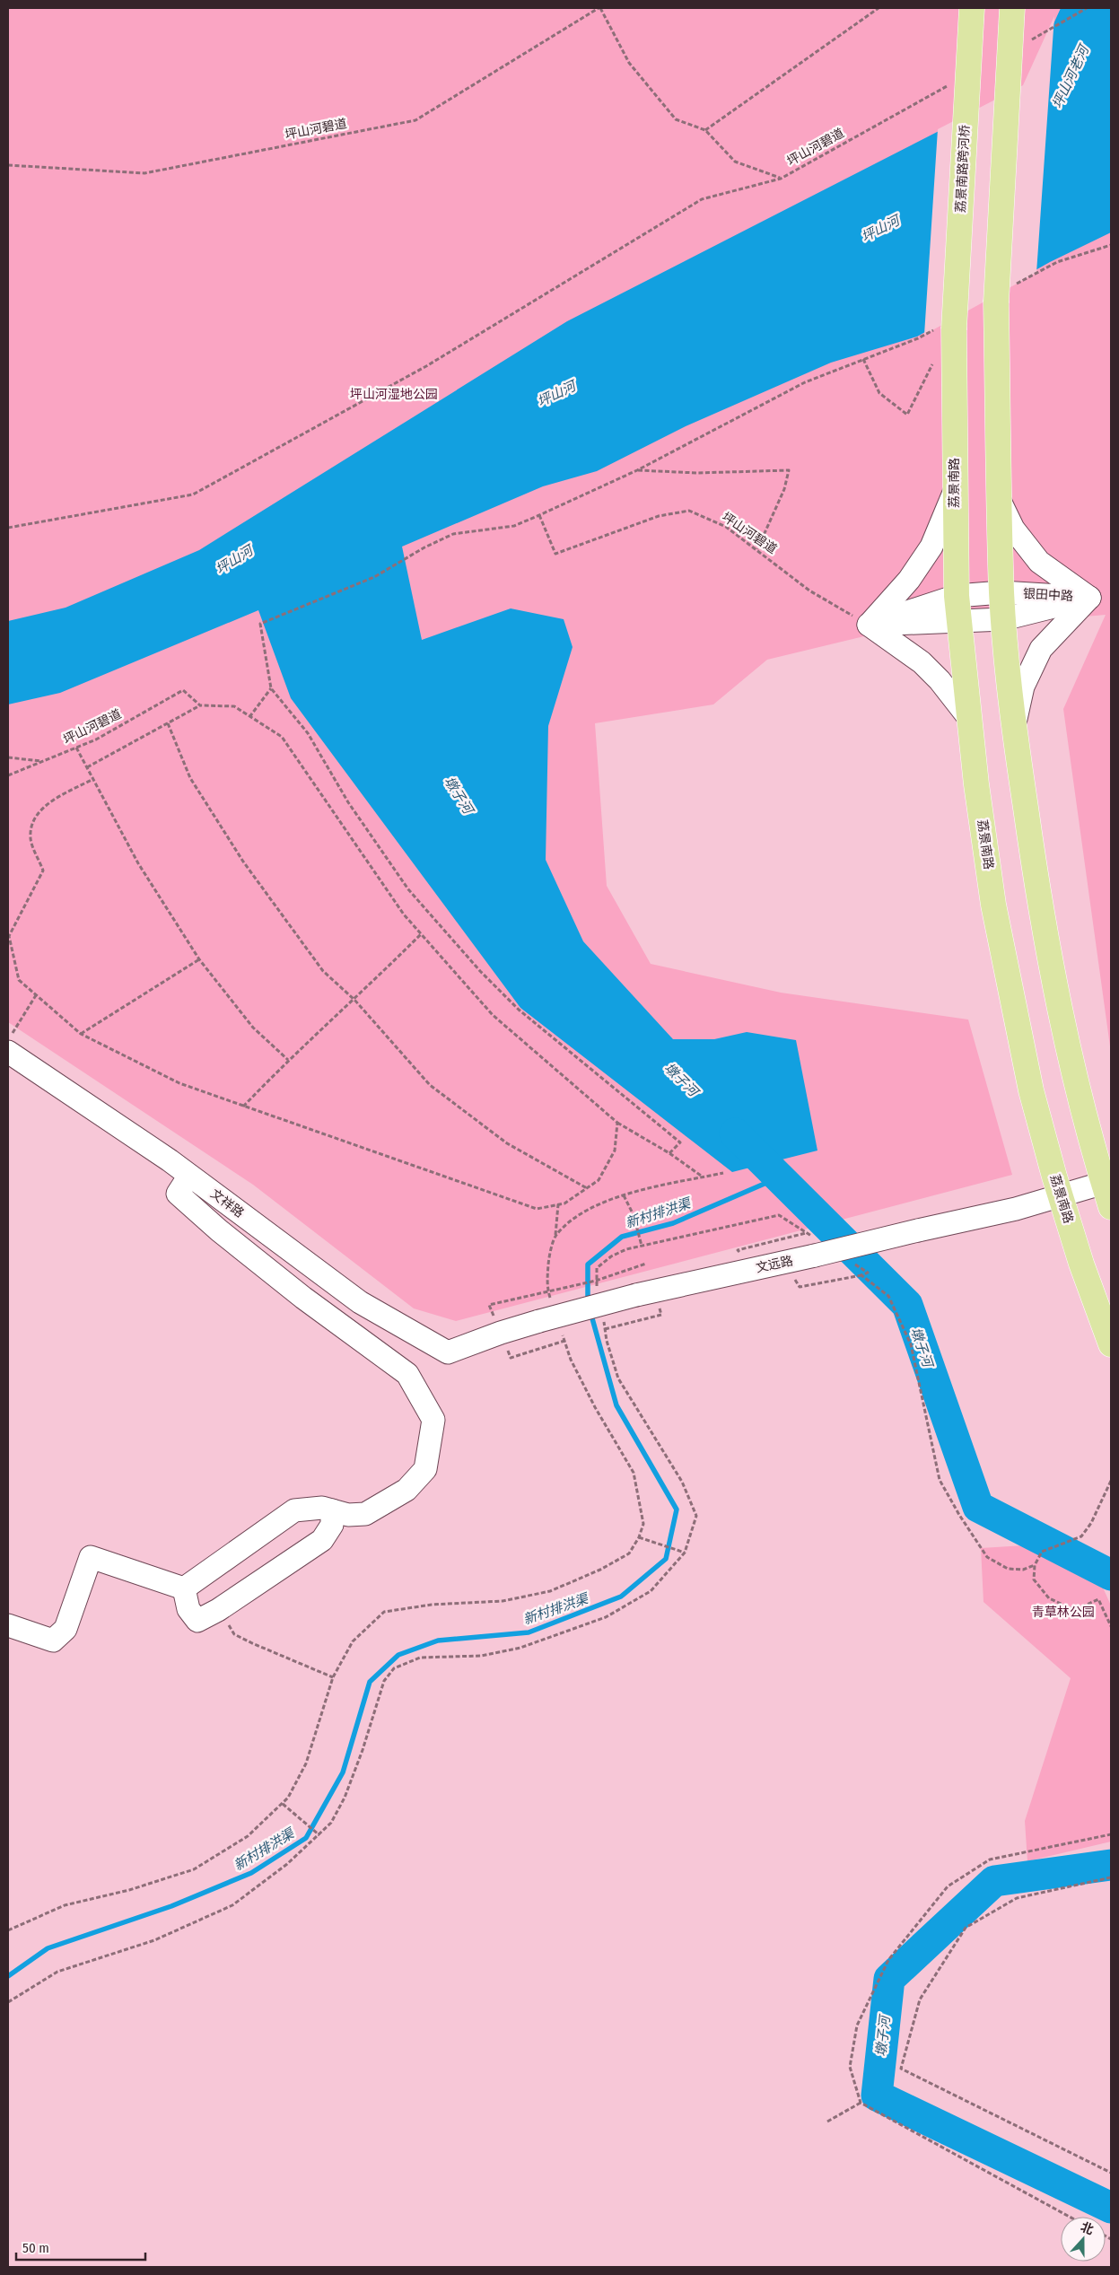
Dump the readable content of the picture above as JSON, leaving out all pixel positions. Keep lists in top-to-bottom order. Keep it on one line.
{"streets":{"main road":["荔景南路跨河桥","荔景南路"],"street":["银田中路","文祥路","文远路"],"path":["坪山河碧道"]},"crossings":[["坪山河碧道","银田中路"],["荔景南路跨河桥","荔景南路"],["荔景南路","银田中路"],["荔景南路","文远路"],["文祥路","文远路"]],"water":["坪山河老河","坪山河","墩子河","新村排洪渠"],"parks":["坪山河湿地公园","青草林公园"],"scale_bar":"50 m","north":"top"}
